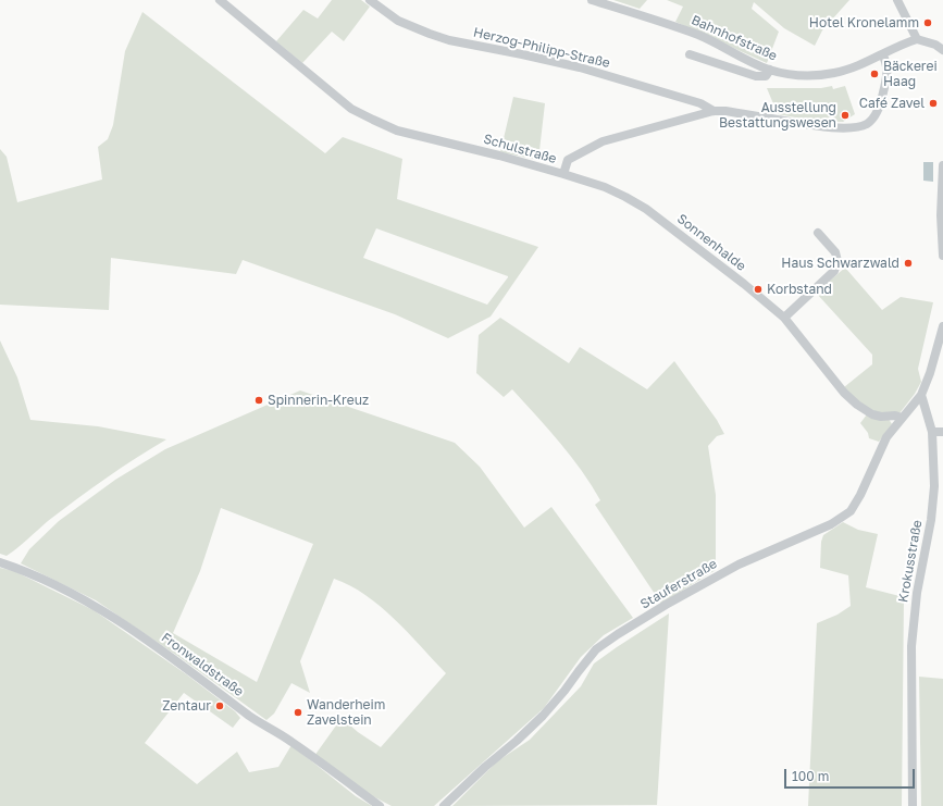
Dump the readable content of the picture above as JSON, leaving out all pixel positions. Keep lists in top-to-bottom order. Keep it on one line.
{"streets":{"street":["Bahnhofstraße","Herzog-Philipp-Straße","Schulstraße","Sonnenhalde","Krokusstraße","Stauferstraße","Fronwaldstraße"]},"crossings":[["Bahnhofstraße","Schulstraße"],["Herzog-Philipp-Straße","Schulstraße"],["Schulstraße","Sonnenhalde"],["Sonnenhalde","Stauferstraße"],["Krokusstraße","Stauferstraße"]],"places":["Hotel Kronelamm","Bäckerei Haag","Café Zavel","Ausstellung Bestattungswesen","Haus Schwarzwald","Korbstand","Spinnerin-Kreuz","Zentaur","Wanderheim Zavelstein"],"scale_bar":"100 m"}
